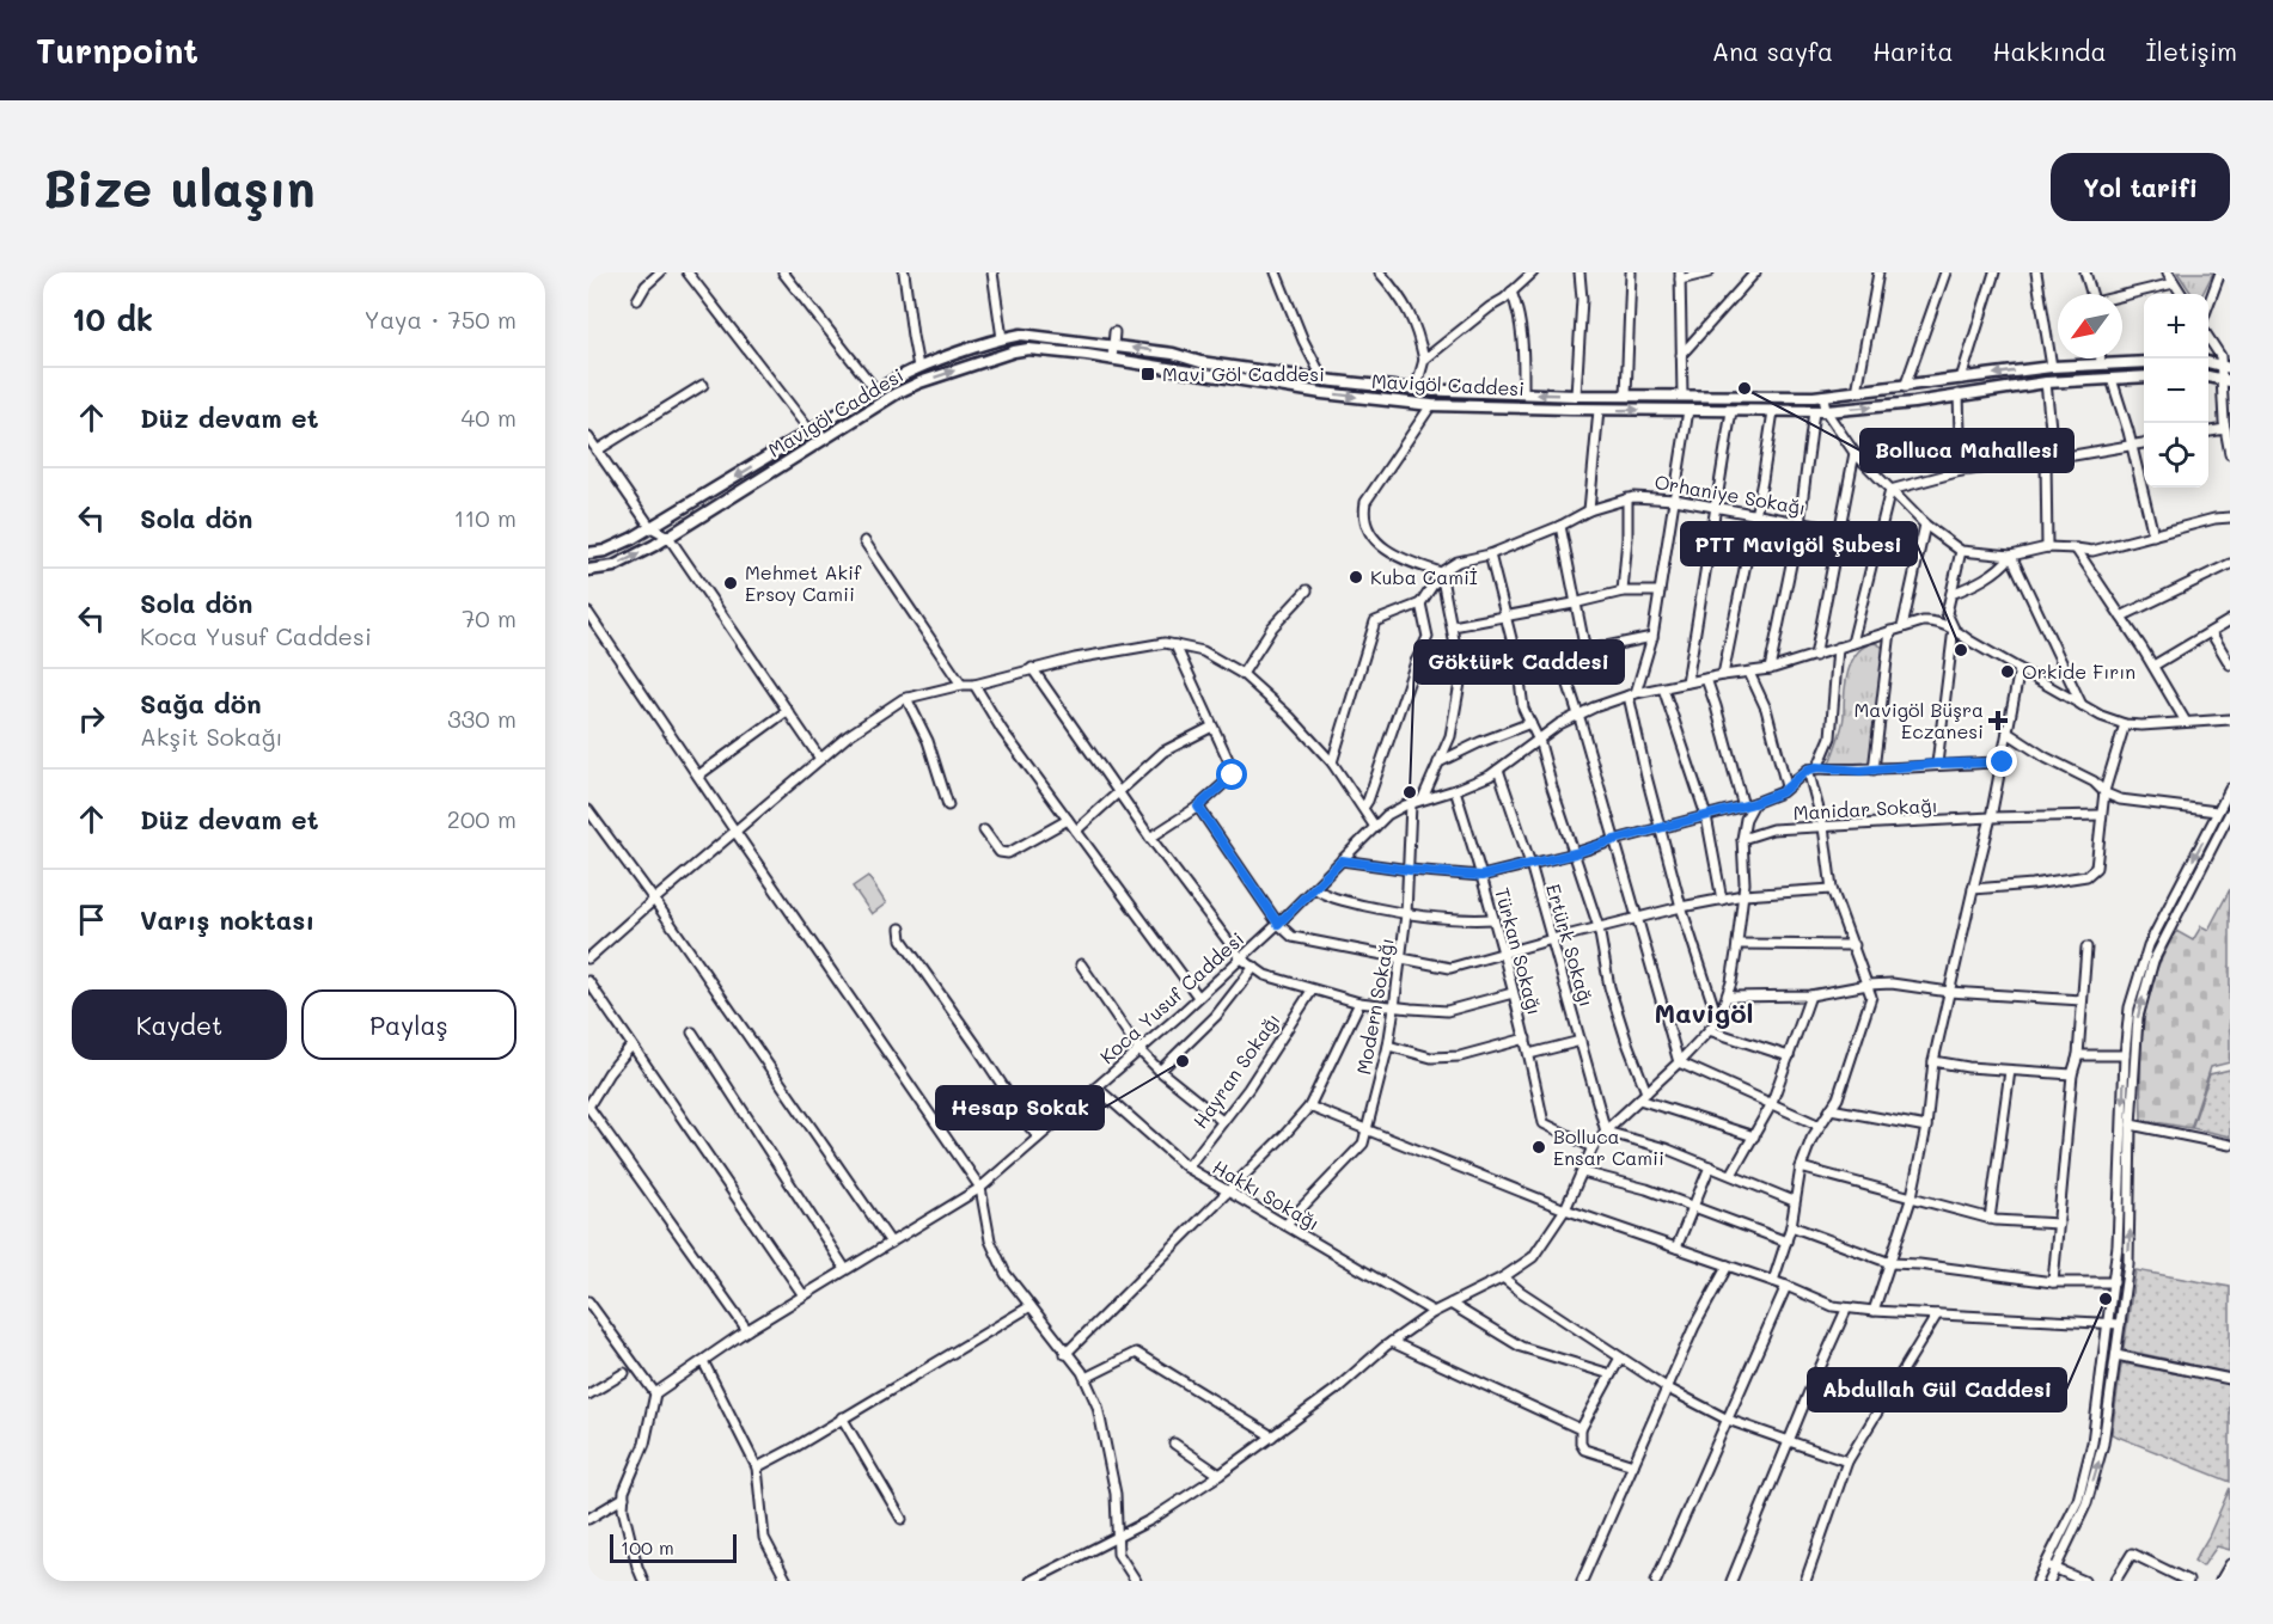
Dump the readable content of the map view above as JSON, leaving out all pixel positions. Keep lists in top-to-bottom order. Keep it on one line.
{"streets":{"main road":["Mavigöl Caddesi"],"street":["Orhaniye Sokağı","Manidar Sokağı","Ertürk Sokağı","Türkan Sokağı","Koca Yusuf Caddesi","Modern Sokağı","Hayran Sokağı","Hakkı Sokağı"]},"crossings":[["Ertürk Sokağı","Koca Yusuf Caddesi"],["Türkan Sokağı","Koca Yusuf Caddesi"],["Koca Yusuf Caddesi","Modern Sokağı"],["Koca Yusuf Caddesi","Hakkı Sokağı"],["Modern Sokağı","Hakkı Sokağı"],["Hayran Sokağı","Hakkı Sokağı"]],"districts":["Mavigöl"],"places":{"transit":["Mavi Göl Caddesi"],"other":["Bolluca Mahallesi","Kuba Camiİ","Mehmet Akif Ersoy Camii","PTT Mavigöl Şubesi","Orkide Fırın","Göktürk Caddesi","Hesap Sokak","Bolluca Ensar Camii","Abdullah Gül Caddesi"],"health":["Mavigöl Büşra Eczanesi"]},"scale_bar":"100 m","north":"bottom left","page":{"header":"Turnpoint","nav":["Ana sayfa","Harita","Hakkında","İletişim"],"buttons":["Yol tarifi",["Kaydet","Paylaş"]],"title":"Bize ulaşın","heading":["10 dk","Yaya · 750 m"],"map_buttons":["+","−"],"list":[["Düz devam et","40 m"],["Sola dön","110 m"],["Sola dön","Koca Yusuf Caddesi","70 m"],["Sağa dön","Akşit Sokağı","330 m"],["Düz devam et","200 m"],"Varış noktası"],"scale":"100 m"}}
